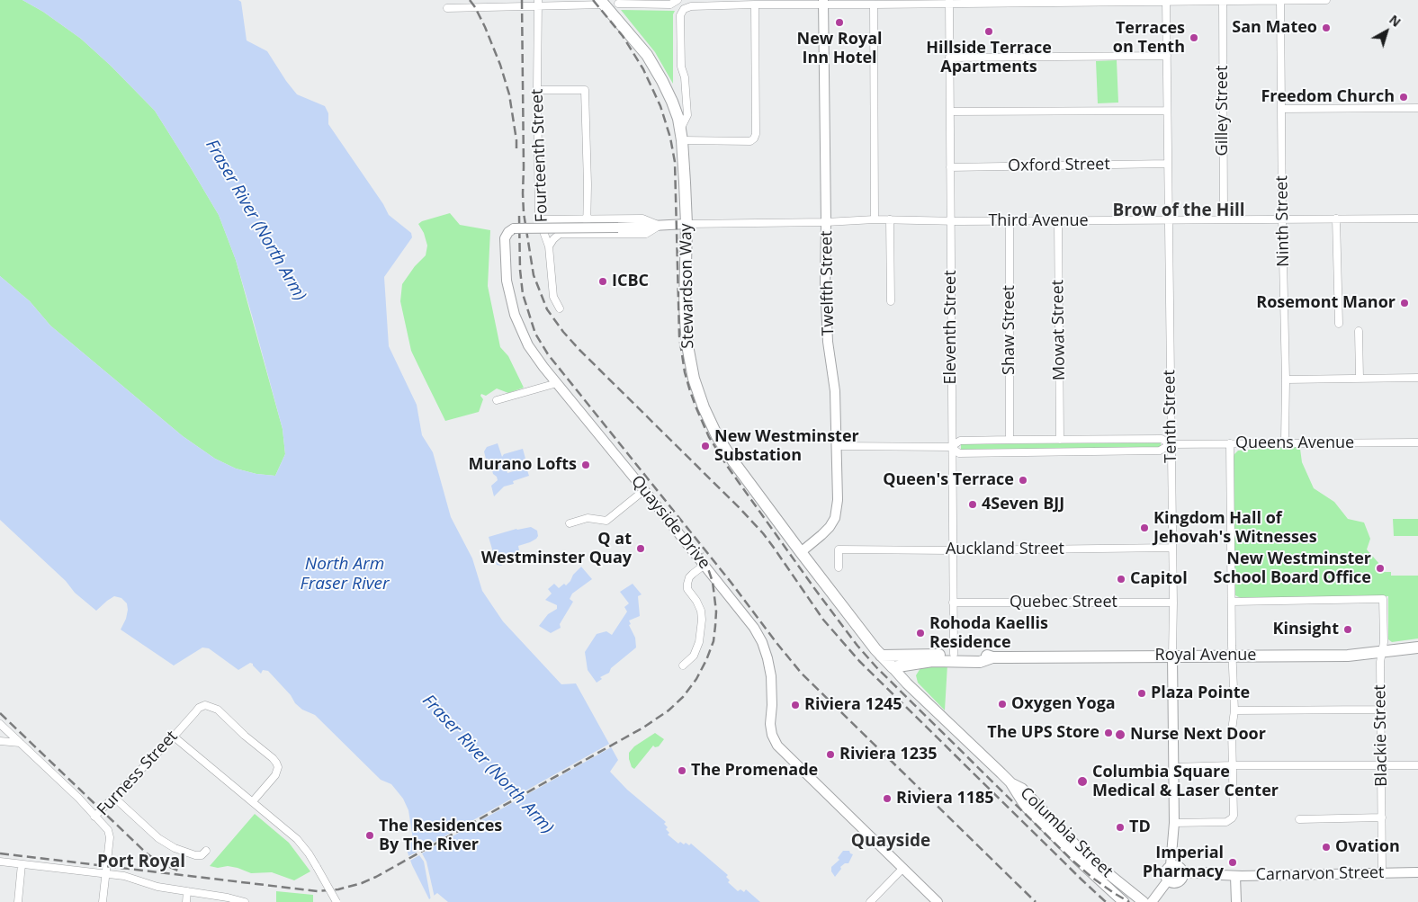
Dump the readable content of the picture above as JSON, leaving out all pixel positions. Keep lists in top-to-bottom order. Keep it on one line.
{"streets":{"main road":["Stewardson Way","Royal Avenue","Columbia Street"],"street":["Gilley Street","Fourteenth Street","Oxford Street","Third Avenue","Ninth Street","Twelfth Street","Eleventh Street","Shaw Street","Mowat Street","Tenth Street","Queens Avenue","Quayside Drive","Auckland Street","Quebec Street","Blackie Street","Furness Street","Carnarvon Street"]},"crossings":[["Gilley Street","Third Avenue"],["Oxford Street","Eleventh Street"],["Oxford Street","Tenth Street"],["Third Avenue","Ninth Street"],["Third Avenue","Twelfth Street"],["Third Avenue","Stewardson Way"],["Third Avenue","Eleventh Street"],["Third Avenue","Shaw Street"],["Third Avenue","Mowat Street"],["Third Avenue","Tenth Street"],["Third Avenue","Quayside Drive"],["Ninth Street","Queens Avenue"],["Twelfth Street","Stewardson Way"],["Twelfth Street","Queens Avenue"],["Stewardson Way","Quayside Drive"],["Stewardson Way","Royal Avenue"],["Stewardson Way","Columbia Street"],["Eleventh Street","Queens Avenue"],["Eleventh Street","Auckland Street"],["Eleventh Street","Quebec Street"],["Eleventh Street","Royal Avenue"],["Shaw Street","Queens Avenue"],["Mowat Street","Queens Avenue"],["Tenth Street","Queens Avenue"],["Tenth Street","Auckland Street"],["Tenth Street","Quebec Street"],["Tenth Street","Royal Avenue"],["Tenth Street","Carnarvon Street"],["Royal Avenue","Blackie Street"],["Royal Avenue","Columbia Street"],["Blackie Street","Carnarvon Street"]],"districts":["Brow of the Hill","Quayside","Port Royal"],"water":["Fraser River (North Arm)","North Arm Fraser River"],"places":["New Royal Inn Hotel","San Mateo","Hillside Terrace Apartments","Terraces on Tenth","Freedom Church","ICBC","Rosemont Manor","New Westminster Substation","Murano Lofts","Queen's Terrace","4Seven BJJ","Kingdom Hall of Jehovah's Witnesses","Q at Westminster Quay","New Westminster School Board Office","Capitol","Kinsight","Rohoda Kaellis Residence","Plaza Pointe","Oxygen Yoga","Riviera 1245","The UPS Store","Nurse Next Door","Riviera 1235","The Promenade","Columbia Square Medical & Laser Center","Riviera 1185","TD","The Residences By The River","Ovation","Imperial Pharmacy"],"north":"top right"}
